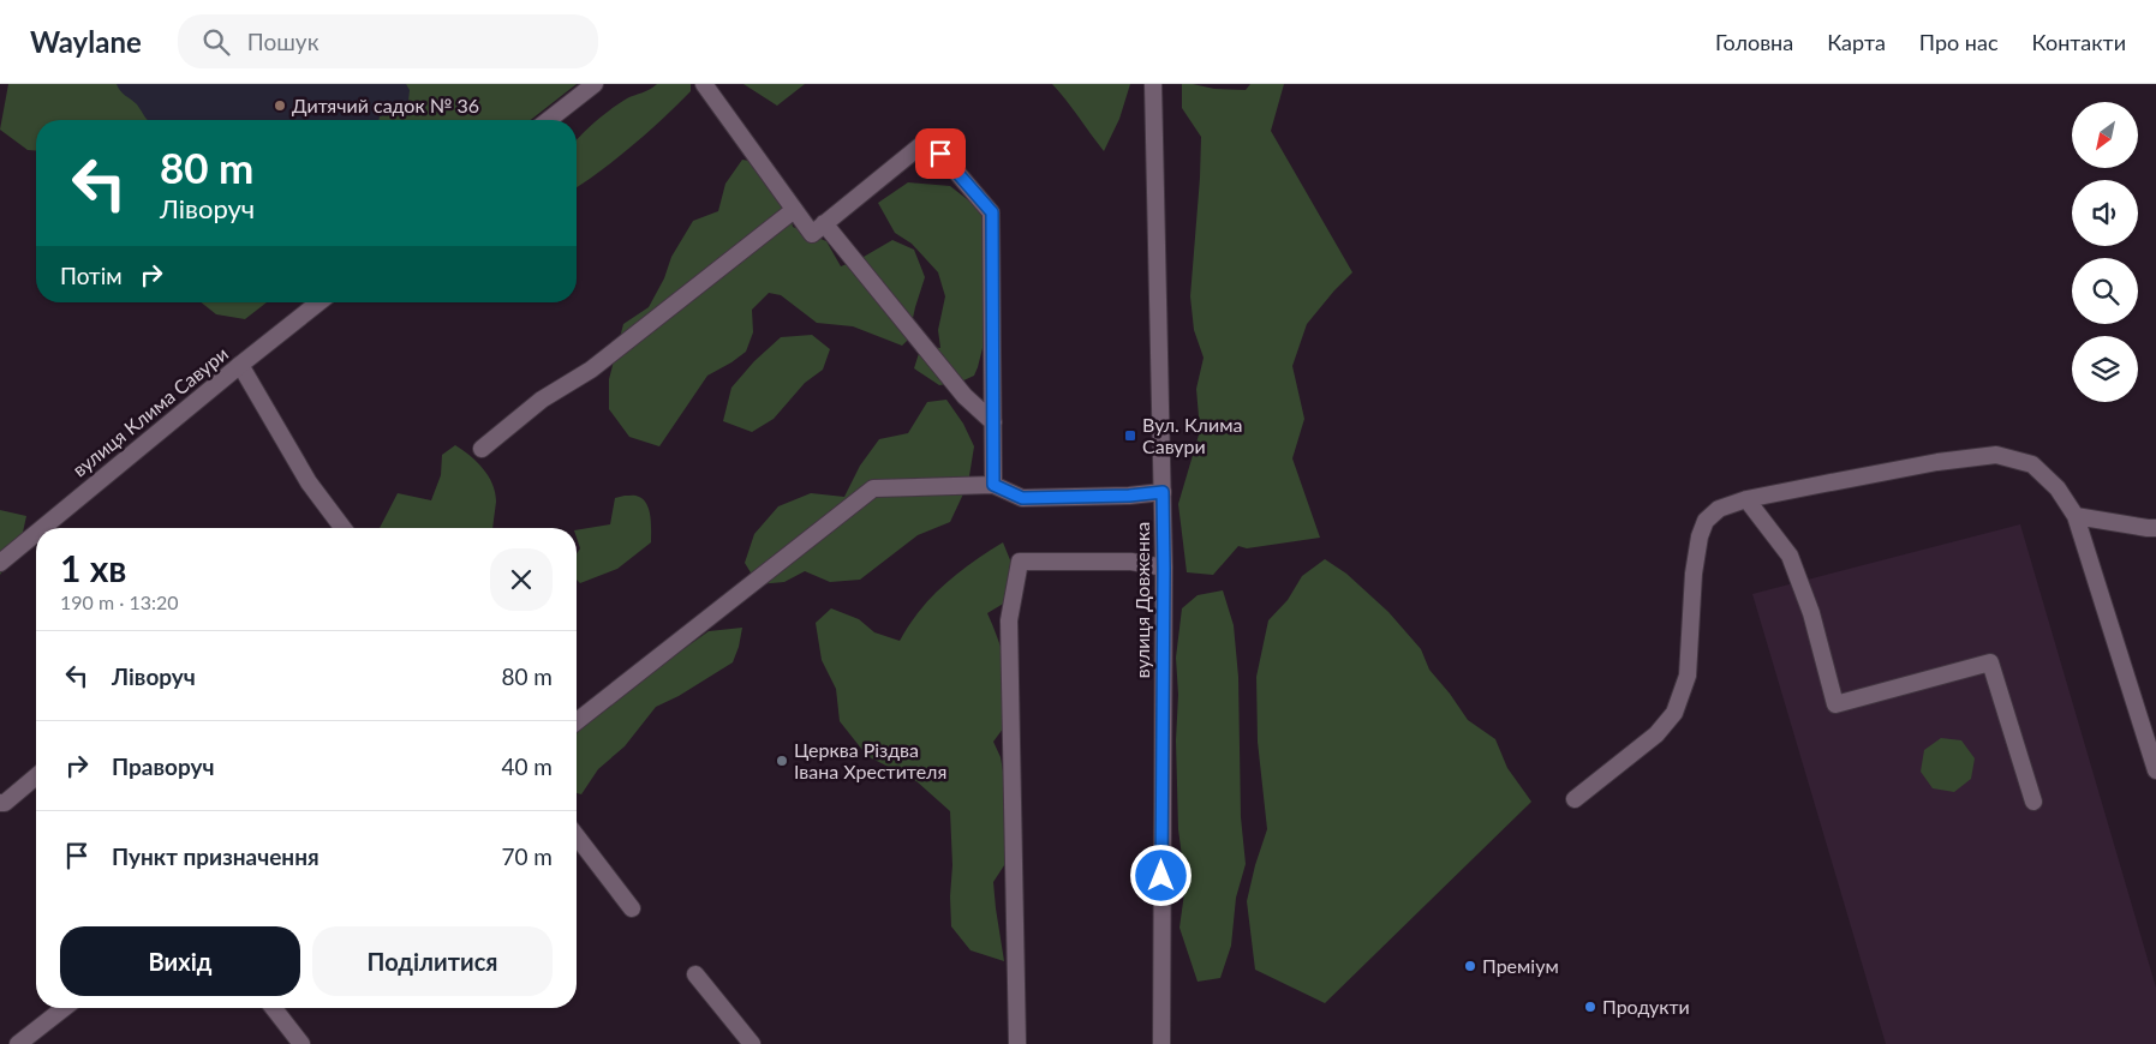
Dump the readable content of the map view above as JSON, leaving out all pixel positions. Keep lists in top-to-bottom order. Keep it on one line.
{"streets":{"street":["вулиця Клима Савури","вулиця Довженка"]},"places":{"other":["Дитячий садок № 36","Церква Різдва Івана Хрестителя","Преміум","Продукти"],"transit":["Вул. Клима Савури"]},"north":"bottom left","page":{"header":"Waylane","search":"Пошук","nav":["Головна","Карта","Про нас","Контакти"],"turn":["80 m","Ліворуч"],"then":"Потім","heading":["1 хв","190 m · 13:20"],"list":[{"name":"Ліворуч","value":"80 m"},{"name":"Праворуч","value":"40 m"},{"name":"Пункт призначення","value":"70 m"}],"buttons":["Вихід","Поділитися"]}}
